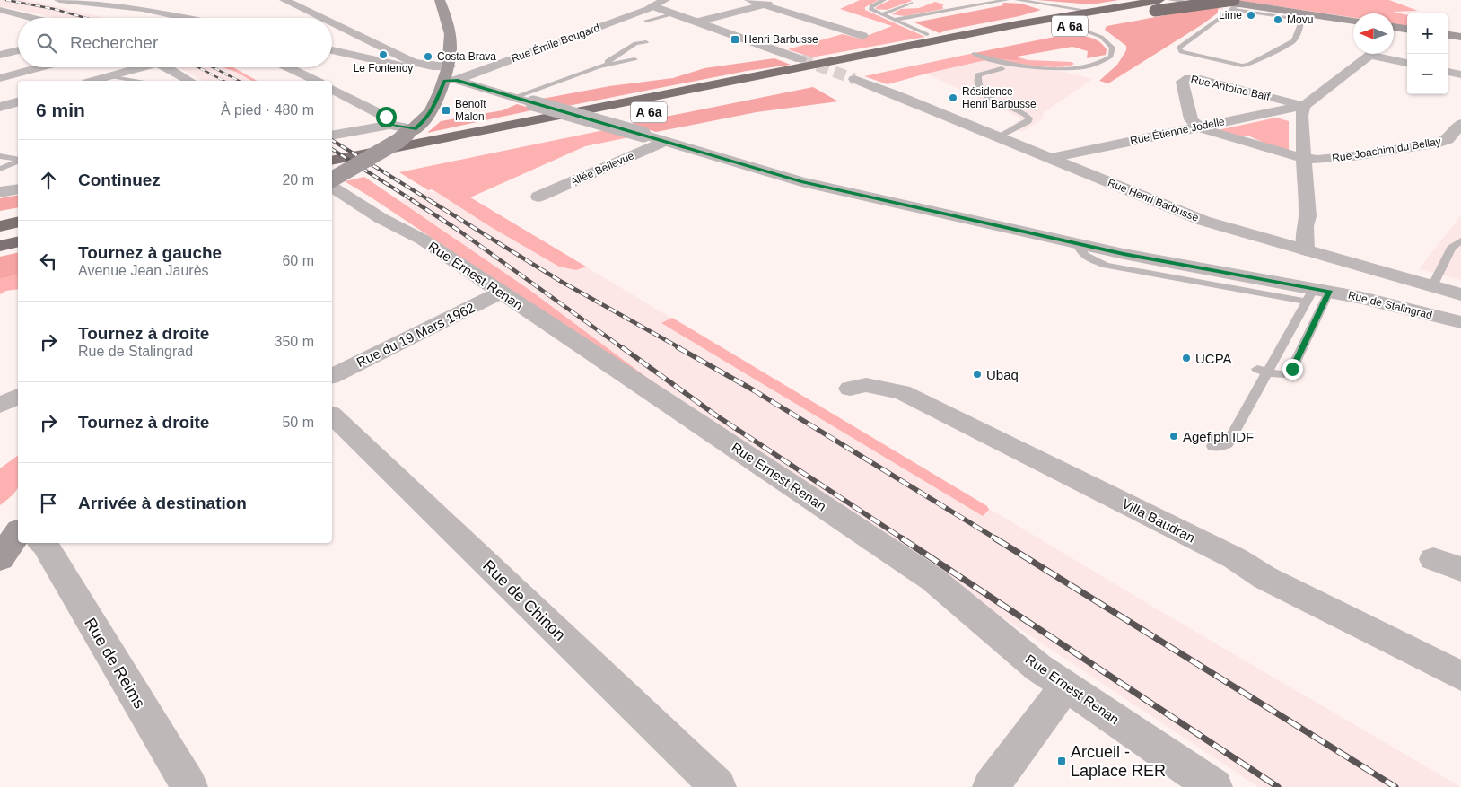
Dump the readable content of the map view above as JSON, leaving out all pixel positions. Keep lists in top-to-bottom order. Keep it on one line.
{"streets":{"highway":["A 6a"],"street":["Rue Émile Bougard","Rue Antoine Baïf","Rue Étienne Jodelle","Rue Joachim du Bellay","Allée Bellevue","Rue Henri Barbusse","Rue Ernest Renan","Rue de Stalingrad","Rue du 19 Mars 1962","Villa Baudran","Rue de Chinon","Rue de Reims"]},"crossings":[["Rue Émile Bougard","Rue de Stalingrad"],["Rue Antoine Baïf","Rue Étienne Jodelle"],["Rue Antoine Baïf","Rue Joachim du Bellay"],["Rue Étienne Jodelle","Rue Joachim du Bellay"],["Rue Étienne Jodelle","Rue Henri Barbusse"],["Allée Bellevue","Rue de Stalingrad"],["Rue Ernest Renan","Rue du 19 Mars 1962"]],"places":{"other":["Lime","Movu","Le Fontenoy","Costa Brava","Résidence Henri Barbusse","UCPA","Ubaq","Agefiph IDF"],"transit":["Henri Barbusse","Benoît Malon","Arcueil - Laplace RER"]},"north":"left","page":{"map_buttons":["+","−"],"search":"Rechercher","heading":["6 min","À pied · 480 m"],"list":[["Continuez","20 m"],["Tournez à gauche","Avenue Jean Jaurès","60 m"],["Tournez à droite","Rue de Stalingrad","350 m"],["Tournez à droite","50 m"],"Arrivée à destination"]}}
